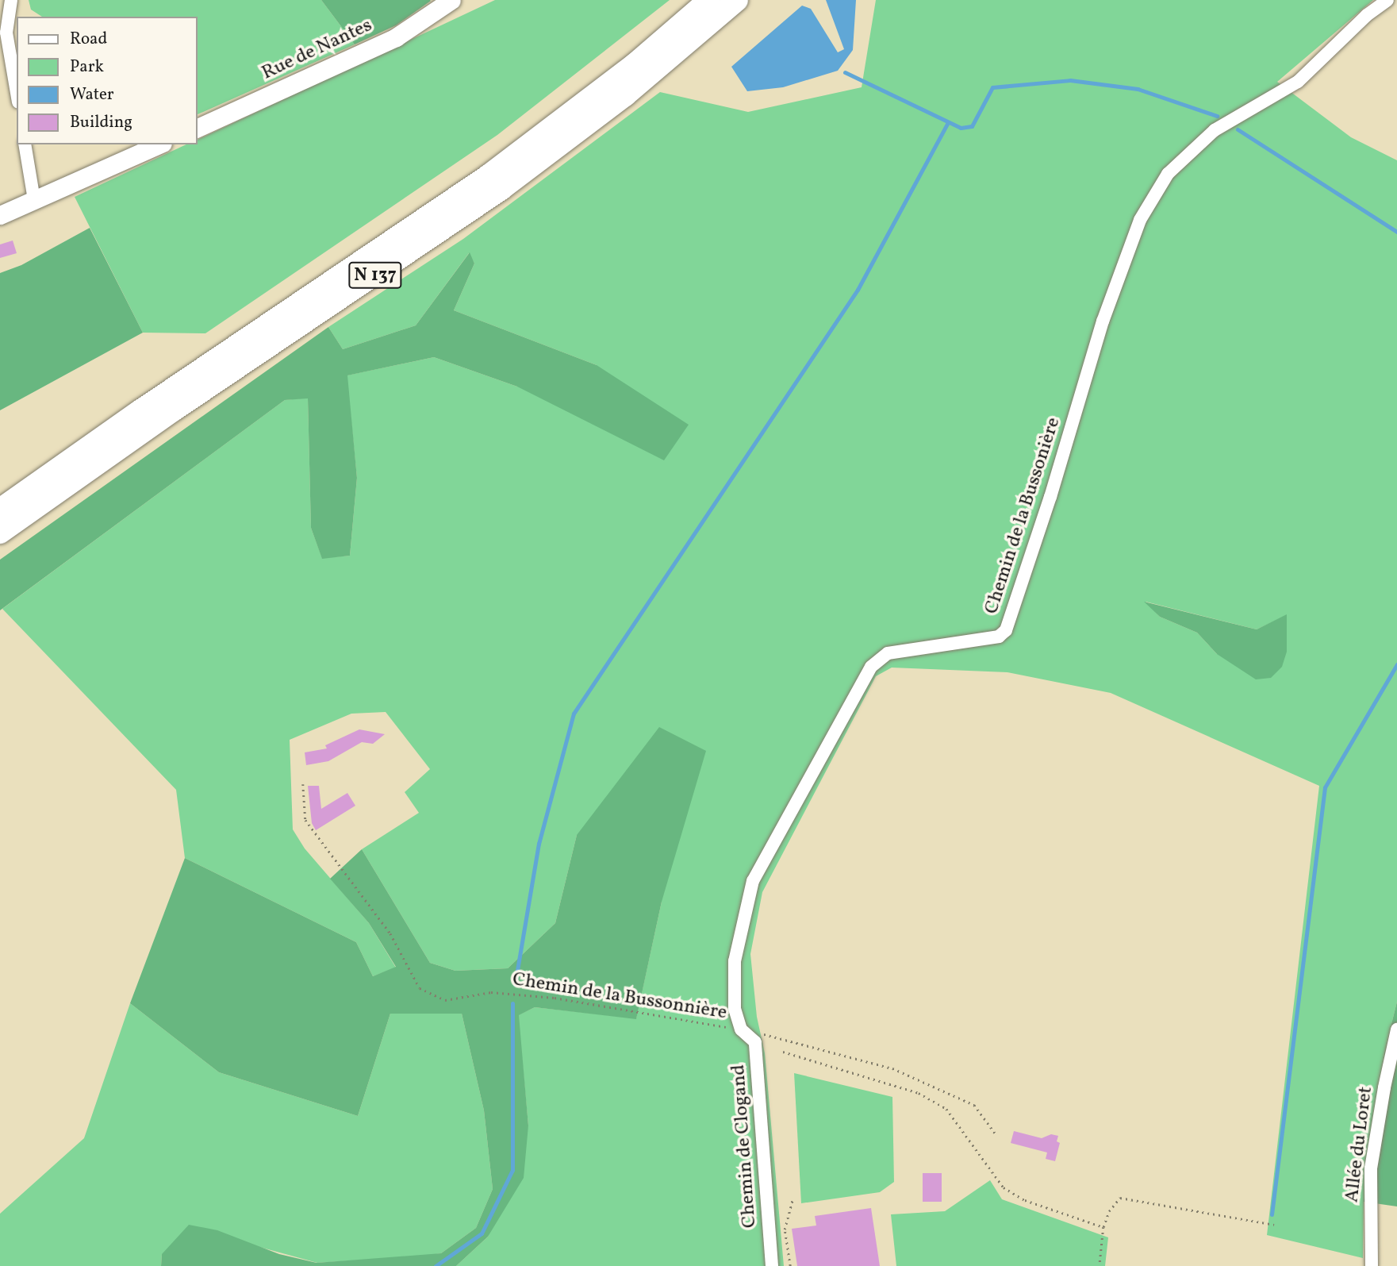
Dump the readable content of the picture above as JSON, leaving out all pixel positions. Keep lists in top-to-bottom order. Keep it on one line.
{"streets":{"highway":["N 137"],"main road":["Rue de Nantes"],"street":["Chemin de la Bussonière","Allée du Loret","Chemin de Clogand"],"path":["Chemin de la Bussonnière"]},"crossings":[["Chemin de la Bussonière","Chemin de la Bussonnière"],["Chemin de la Bussonière","Chemin de Clogand"],["Chemin de la Bussonnière","Chemin de Clogand"]],"legend":["Road","Park","Water","Building"]}
